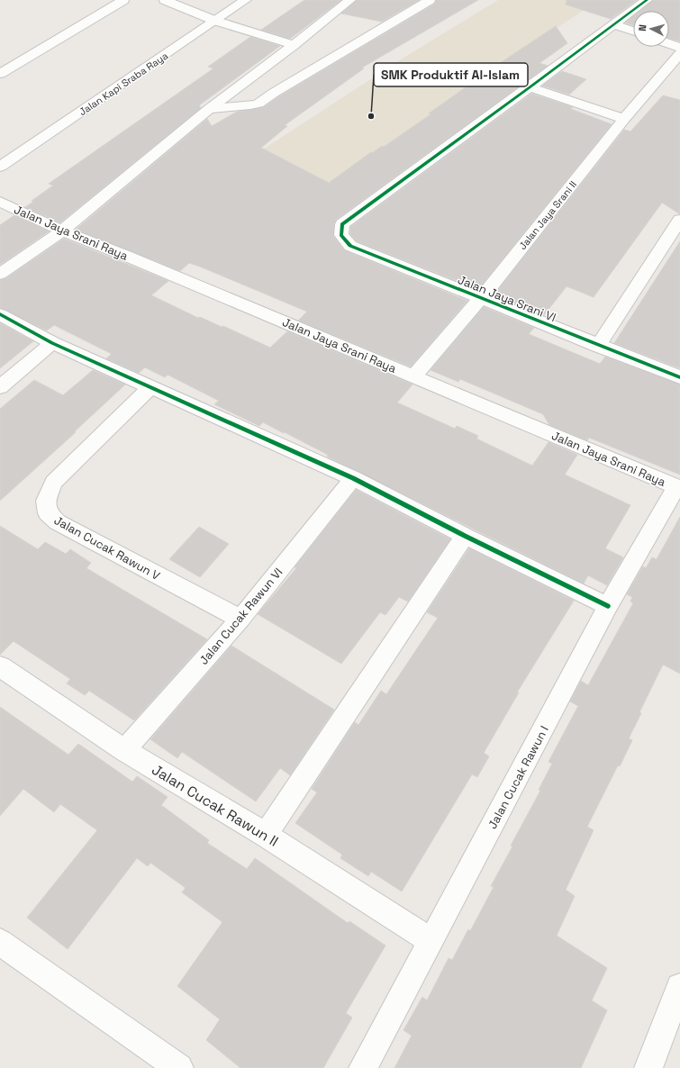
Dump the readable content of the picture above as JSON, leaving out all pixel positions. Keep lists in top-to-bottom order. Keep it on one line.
{"streets":{"street":["Jalan Kapi Sraba Raya","Jalan Jaya Srani II","Jalan Jaya Srani Raya","Jalan Jaya Srani VI","Jalan Cucak Rawun V","Jalan Cucak Rawun VI","Jalan Cucak Rawun I","Jalan Cucak Rawun II"]},"crossings":[["Jalan Jaya Srani II","Jalan Jaya Srani Raya"],["Jalan Jaya Srani II","Jalan Jaya Srani VI"],["Jalan Jaya Srani Raya","Jalan Cucak Rawun I"],["Jalan Cucak Rawun V","Jalan Cucak Rawun VI"],["Jalan Cucak Rawun VI","Jalan Cucak Rawun II"],["Jalan Cucak Rawun I","Jalan Cucak Rawun II"]],"places":["SMK Produktif Al-Islam"],"north":"left"}
